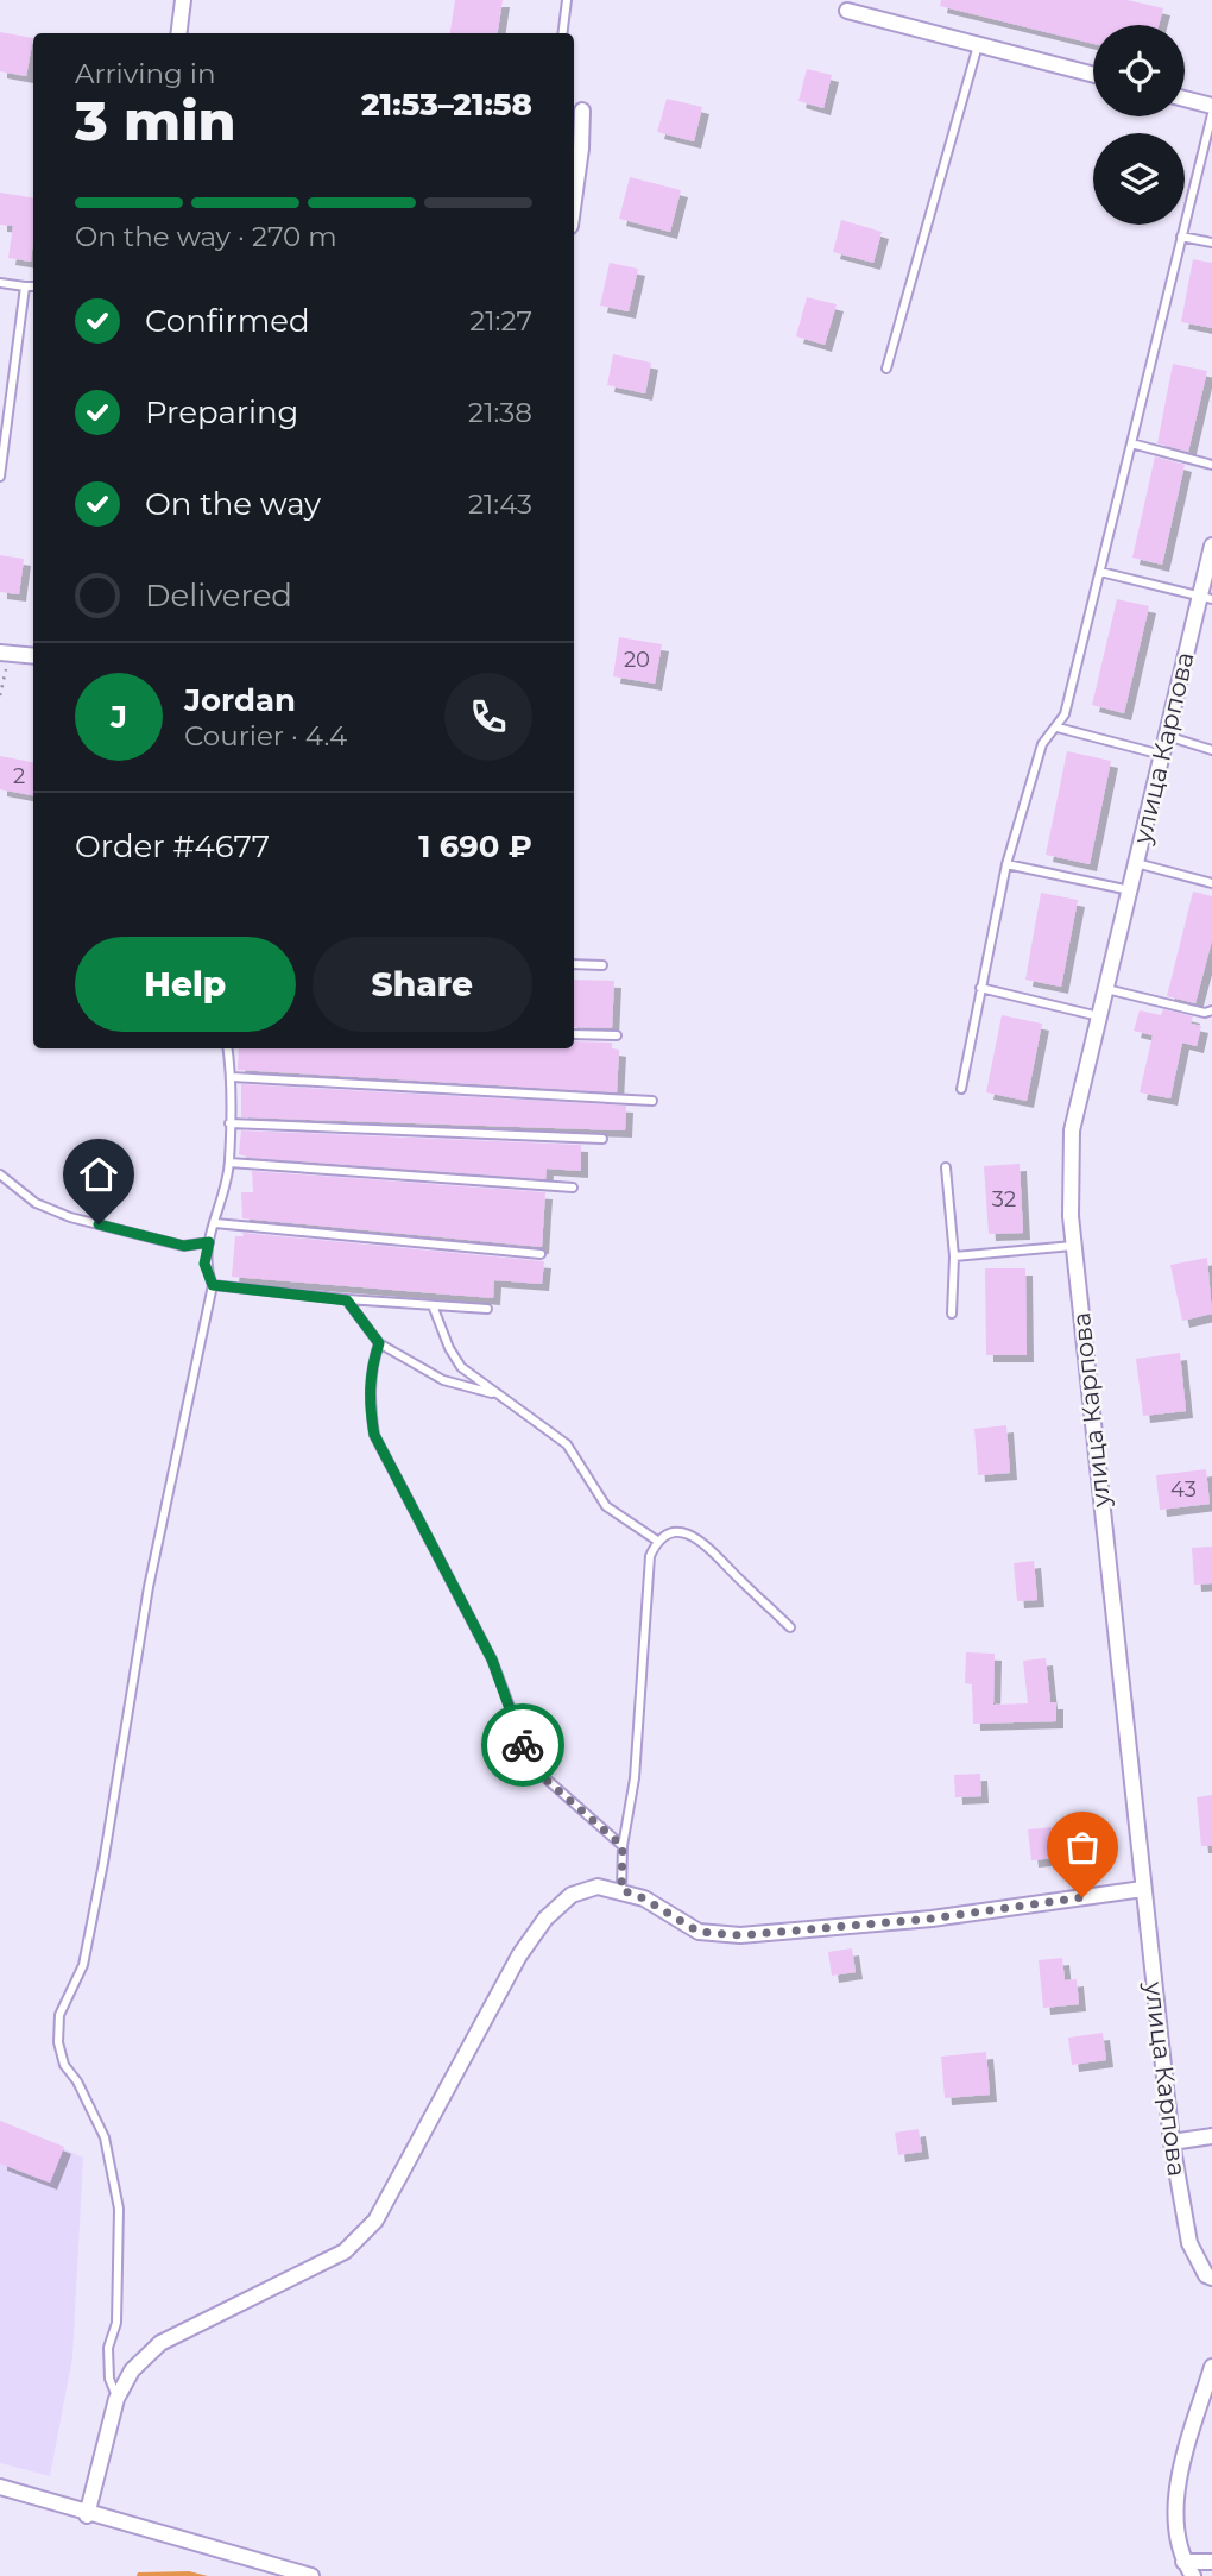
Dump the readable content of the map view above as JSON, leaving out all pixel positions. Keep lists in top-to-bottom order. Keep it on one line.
{"streets":{"street":["улица Карпова"]},"house_numbers":["20","2","32","43"],"page":{"heading":["3 min","Arriving in","21:53–21:58"],"panel":["Jordan","Courier · 4.4","Order #4677","1 690 ₽"],"bar":"On the way · 270 m","list":[["Confirmed","21:27"],["Preparing","21:38"],["On the way","21:43"],"Delivered"],"round":"J","buttons":["Help","Share"]}}
